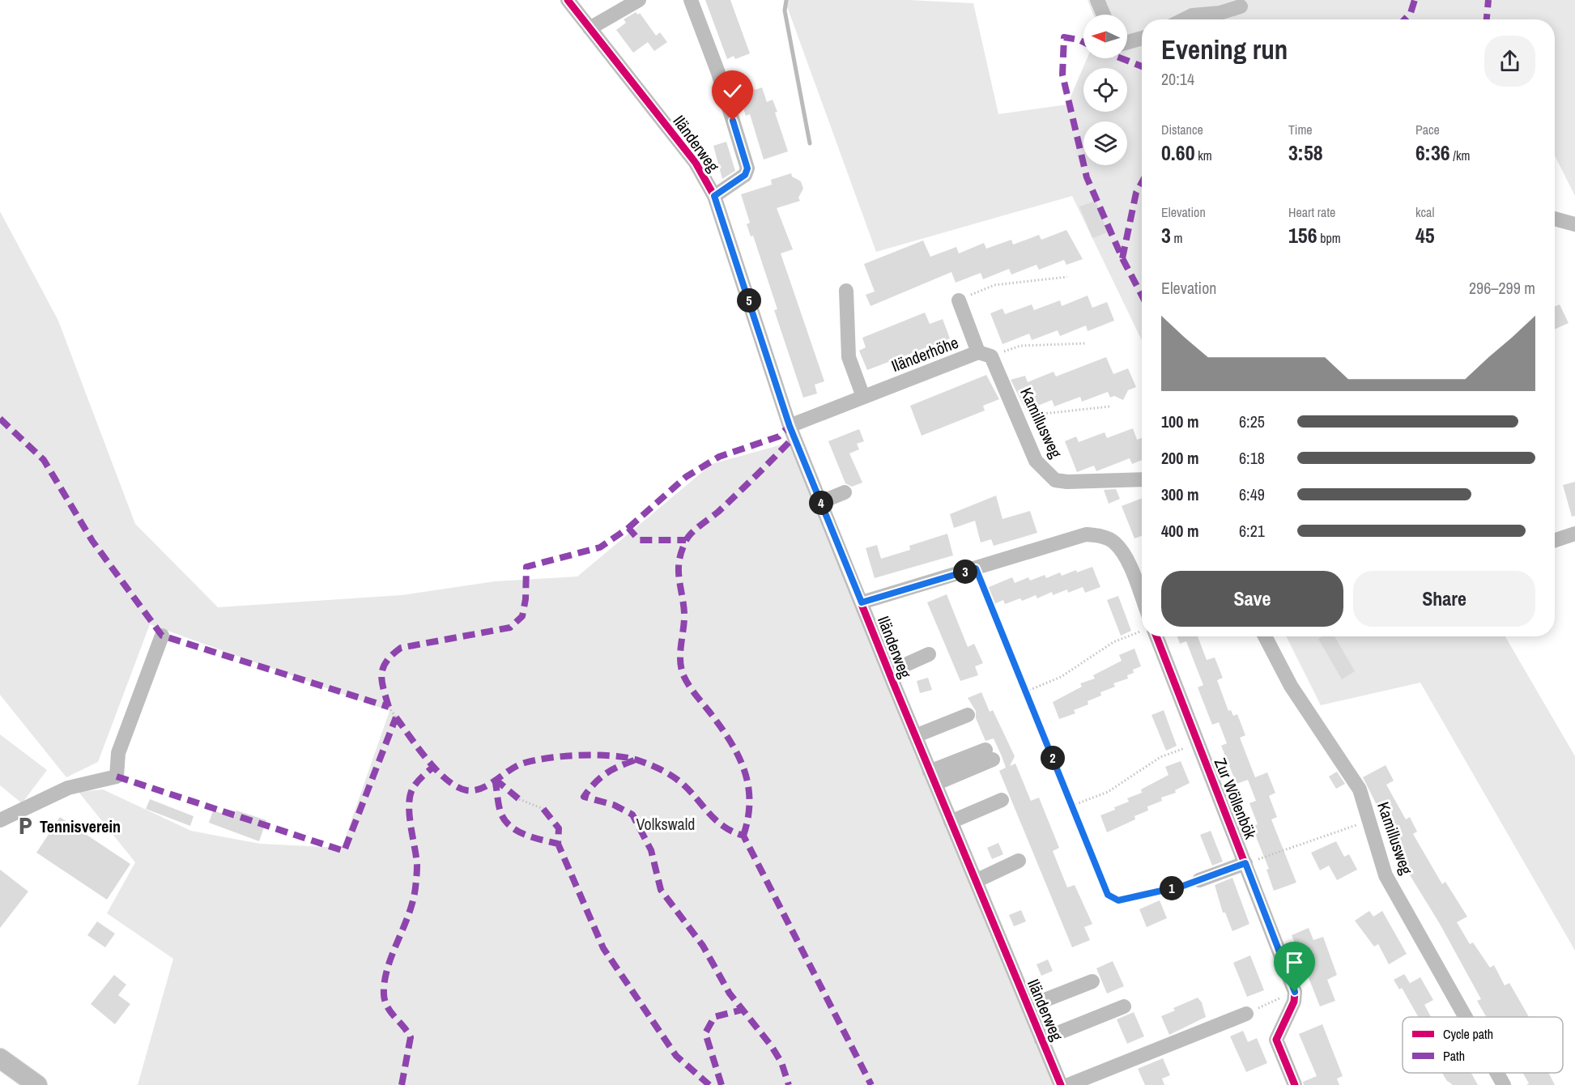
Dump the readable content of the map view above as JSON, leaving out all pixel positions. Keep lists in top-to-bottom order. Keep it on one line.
{"streets":{"street":["Iländerweg","Iländerhöhe","Kamillusweg","Zur Wöllenbök"]},"crossings":[["Iländerweg","Iländerhöhe"],["Iländerhöhe","Kamillusweg"],["Kamillusweg","Zur Wöllenbök"]],"parks":["Volkswald"],"places":{"parking":["Tennisverein"]},"legend":["Cycle path","Path"],"north":"left","page":{"heading":["Evening run","20:14"],"stats":[["Distance","0.60 km"],["Time","3:58"],["Pace","6:36 /km"],["Elevation","3 m"],["Heart rate","156 bpm"],["kcal","45"]],"chart":["Elevation","296–299 m"],"pins":["5","4","3","2","1"],"list":[{"name":"100 m","note":"6:25"},{"name":"200 m","note":"6:18"},{"name":"300 m","note":"6:49"},{"name":"400 m","note":"6:21"}],"buttons":["Save","Share"]}}
